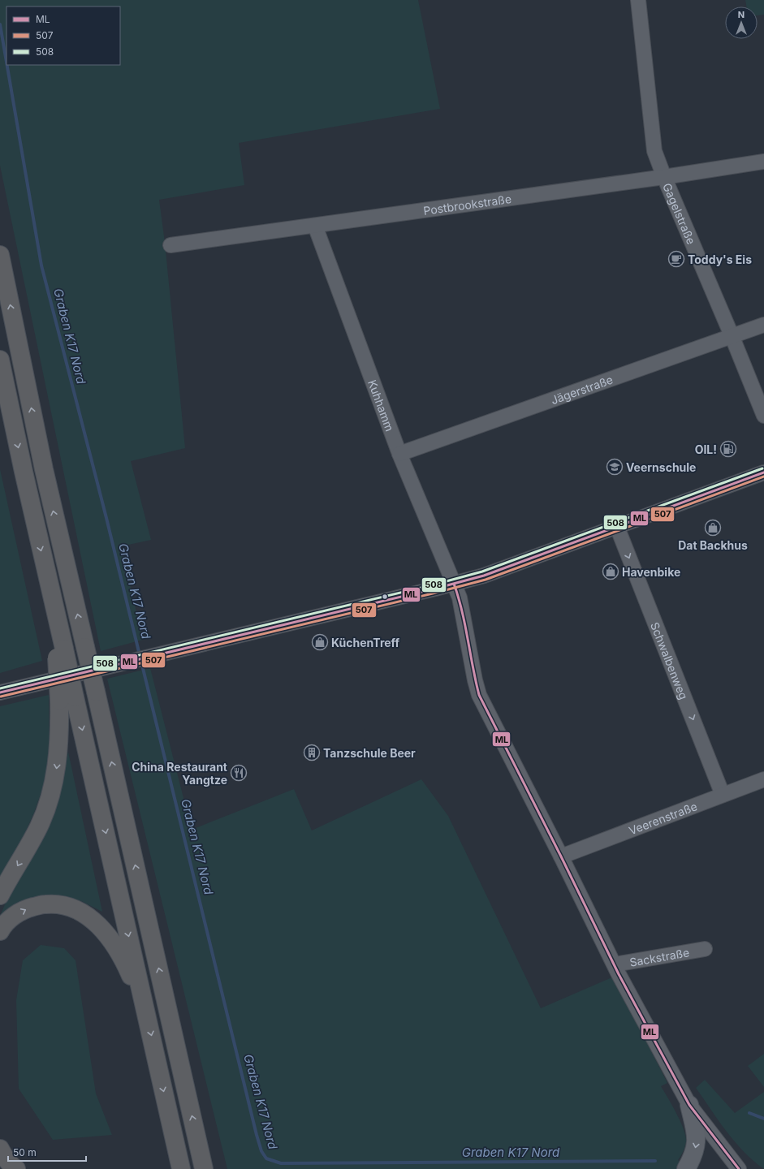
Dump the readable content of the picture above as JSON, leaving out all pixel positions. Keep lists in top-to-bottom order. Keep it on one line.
{"streets":{"street":["Postbrookstraße","Gagelstraße","Jägerstraße","Kuhhamm","Schwalbenweg","Veerenstraße","Sackstraße"]},"crossings":[["Postbrookstraße","Gagelstraße"],["Postbrookstraße","Kuhhamm"],["Gagelstraße","Jägerstraße"],["Jägerstraße","Kuhhamm"],["Kuhhamm","Veerenstraße"],["Kuhhamm","Sackstraße"],["Schwalbenweg","Veerenstraße"]],"one_way":["Schwalbenweg"],"water":["Graben K17 Nord"],"places":{"cafe":["Toddy's Eis"],"fuel station":["OIL!"],"school or university":["Veernschule"],"shop":["Dat Backhus","Havenbike","KüchenTreff"],"building":["Tanzschule Beer"],"restaurant":["China Restaurant Yangtze"]},"lines":["transit line 508","transit line ML","transit line 507"],"legend":["ML","507","508"],"scale_bar":"50 m","north":"top"}
